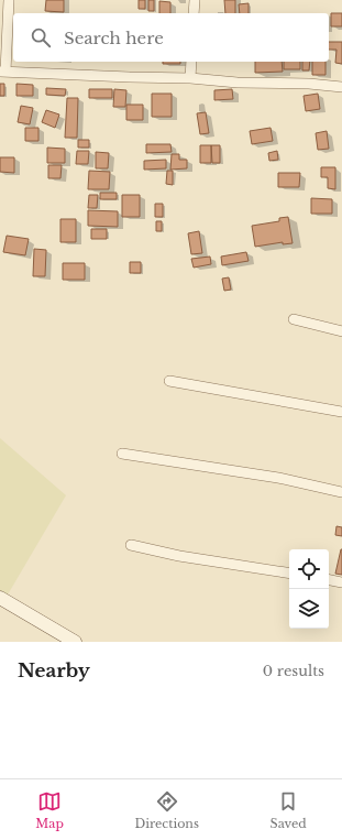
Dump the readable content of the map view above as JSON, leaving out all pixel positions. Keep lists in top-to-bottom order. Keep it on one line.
{"page":{"search":"Search here","heading":["Nearby","0 results"],"nav":["Map","Directions","Saved"]}}
